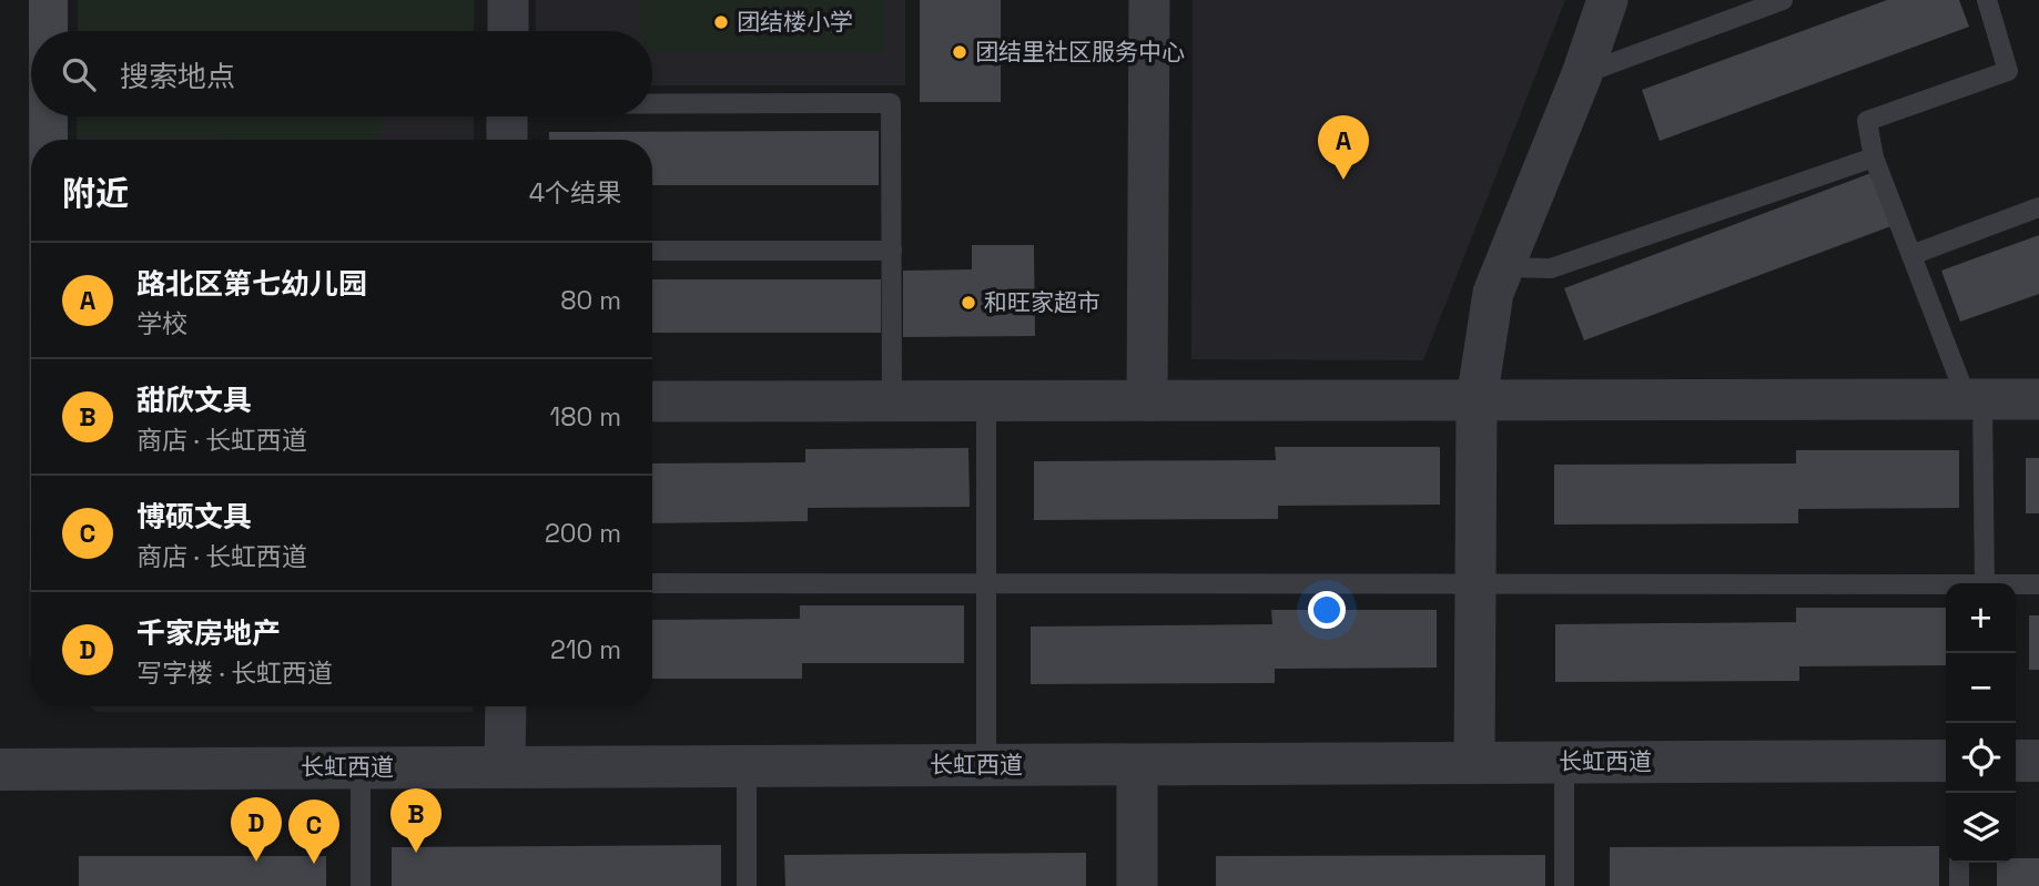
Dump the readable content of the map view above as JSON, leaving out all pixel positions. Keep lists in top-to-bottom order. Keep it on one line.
{"streets":{"street":["长虹西道"]},"places":["团结楼小学","团结里社区服务中心","和旺家超市"],"page":{"search":"搜索地点","pins":["A","B","D","C"],"heading":["附近","4个结果"],"list":[{"mark":"A","name":"路北区第七幼儿园","note":"学校","value":"80 m"},{"mark":"B","name":"甜欣文具","note":"商店 · 长虹西道","value":"180 m"},{"mark":"C","name":"博硕文具","note":"商店 · 长虹西道","value":"200 m"},{"mark":"D","name":"千家房地产","note":"写字楼 · 长虹西道","value":"210 m"}],"map_buttons":["+","−"]}}
